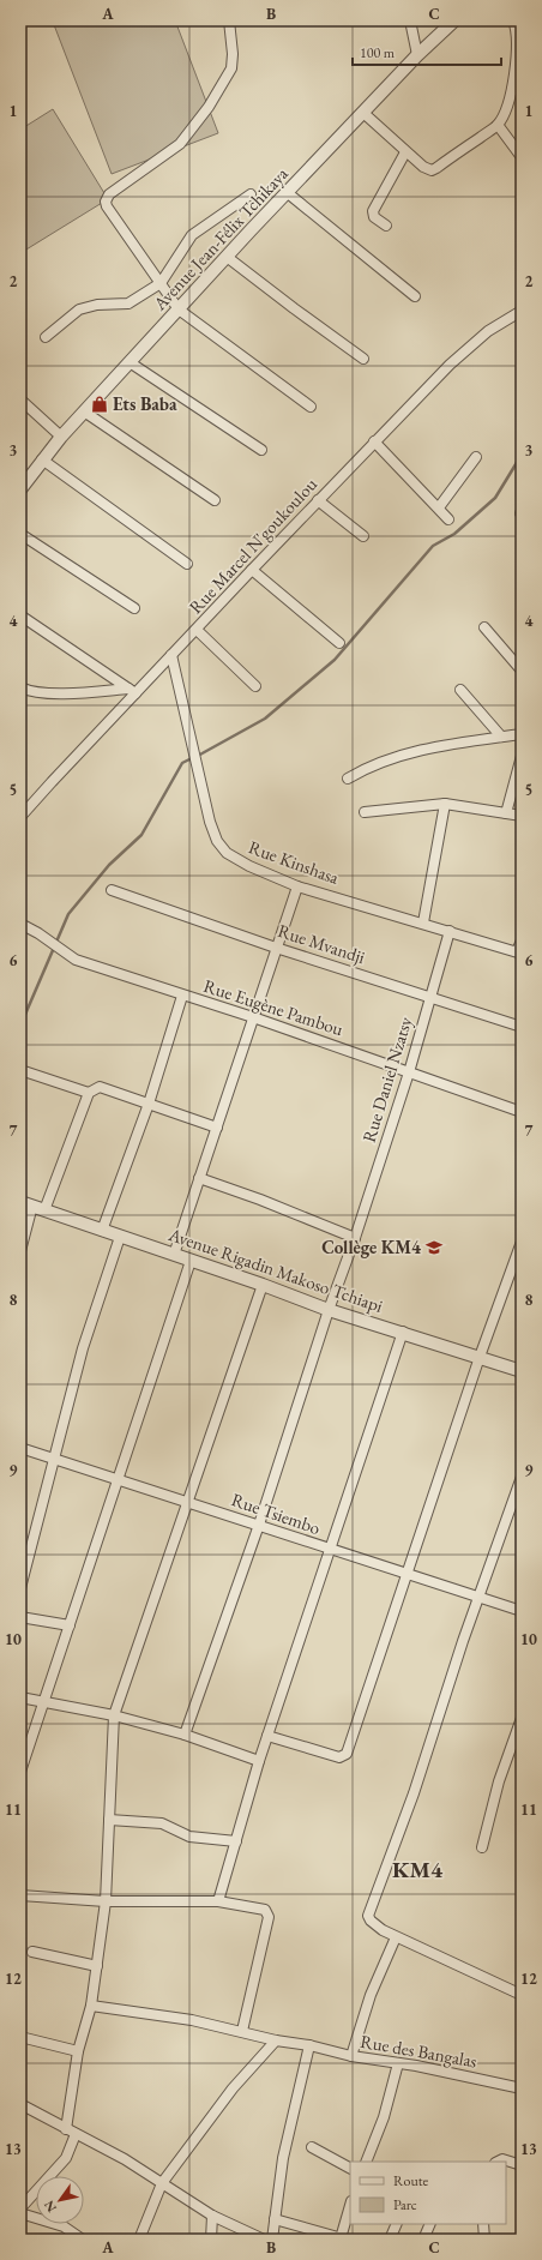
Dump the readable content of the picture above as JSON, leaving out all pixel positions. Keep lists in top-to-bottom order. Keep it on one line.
{"streets":{"street":["Avenue Jean-Félix Tchikaya","Rue Marcel N'goukoulou","Rue Kinshasa","Rue Mvandji","Rue Eugène Pambou","Rue Daniel Nzatsy","Avenue Rigadin Makoso Tchiapi","Rue Tsiembo","Rue des Bangalas"]},"crossings":[["Rue Marcel N'goukoulou","Rue Kinshasa"],["Rue Kinshasa","Rue Daniel Nzatsy"],["Rue Mvandji","Rue Daniel Nzatsy"],["Rue Eugène Pambou","Rue Daniel Nzatsy"],["Rue Daniel Nzatsy","Avenue Rigadin Makoso Tchiapi"],["Rue Daniel Nzatsy","Rue Tsiembo"]],"districts":["KM4"],"places":{"shop":["Ets Baba"],"school or university":["Collège KM4"]},"legend":["Route","Parc"],"scale_bar":"100 m","north":"bottom left","grid":{"columns":["A","B","C"],"rows":["1","2","3","4","5","6","7","8","9","10","11","12","13"]}}
